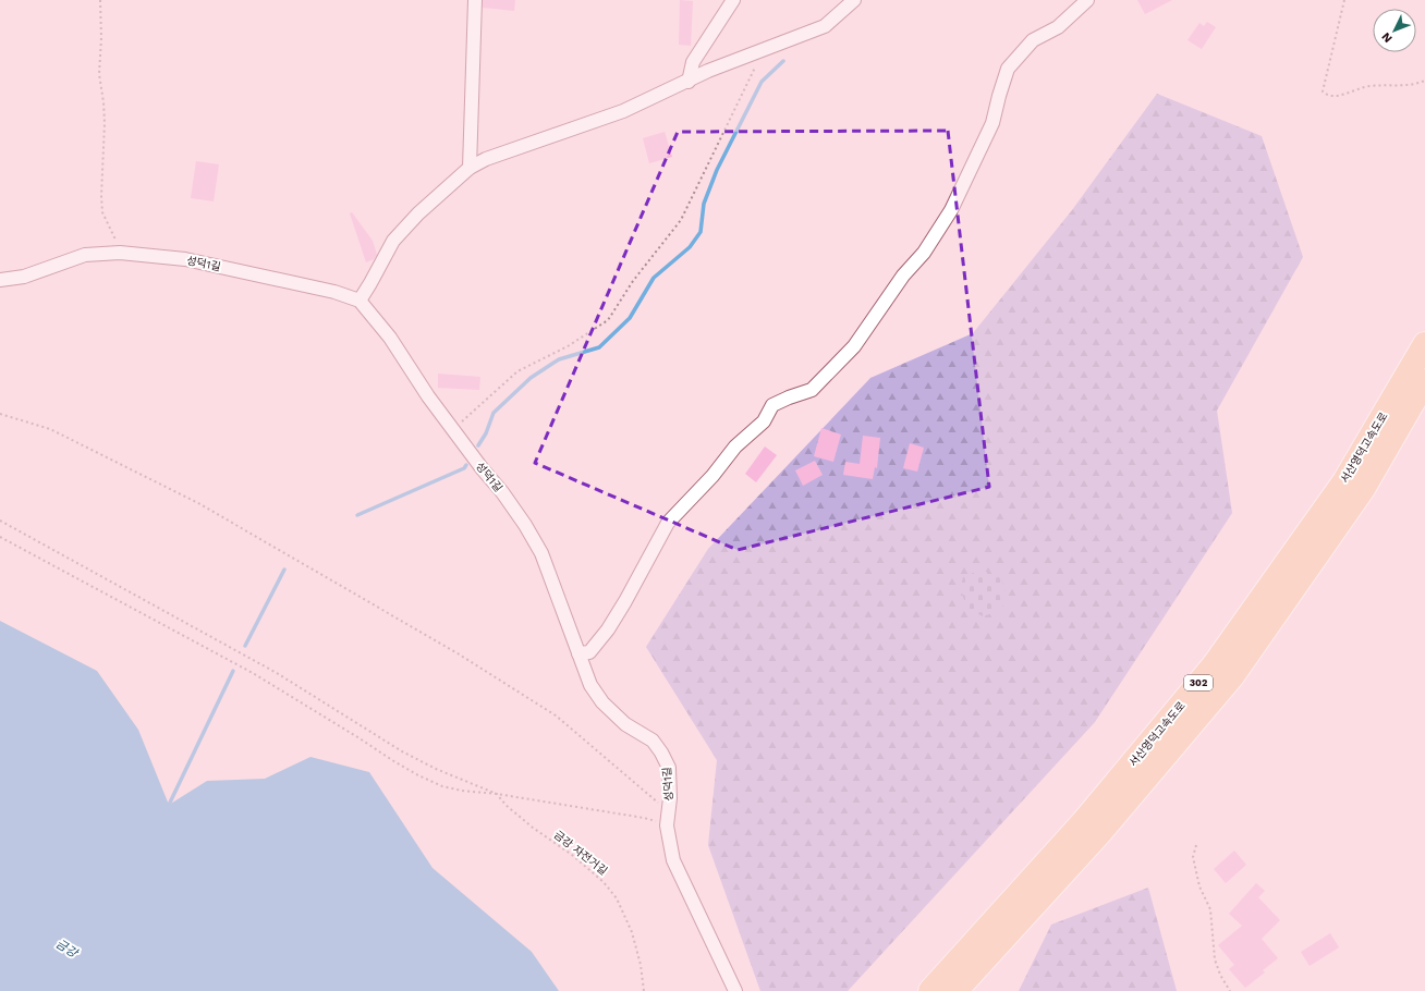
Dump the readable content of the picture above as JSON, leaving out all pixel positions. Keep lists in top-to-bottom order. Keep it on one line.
{"streets":{"highway":["서산영덕고속도로","302"],"street":["성덕1길"],"path":["금강 자전거길"]},"water":["금강"],"north":"bottom left"}
